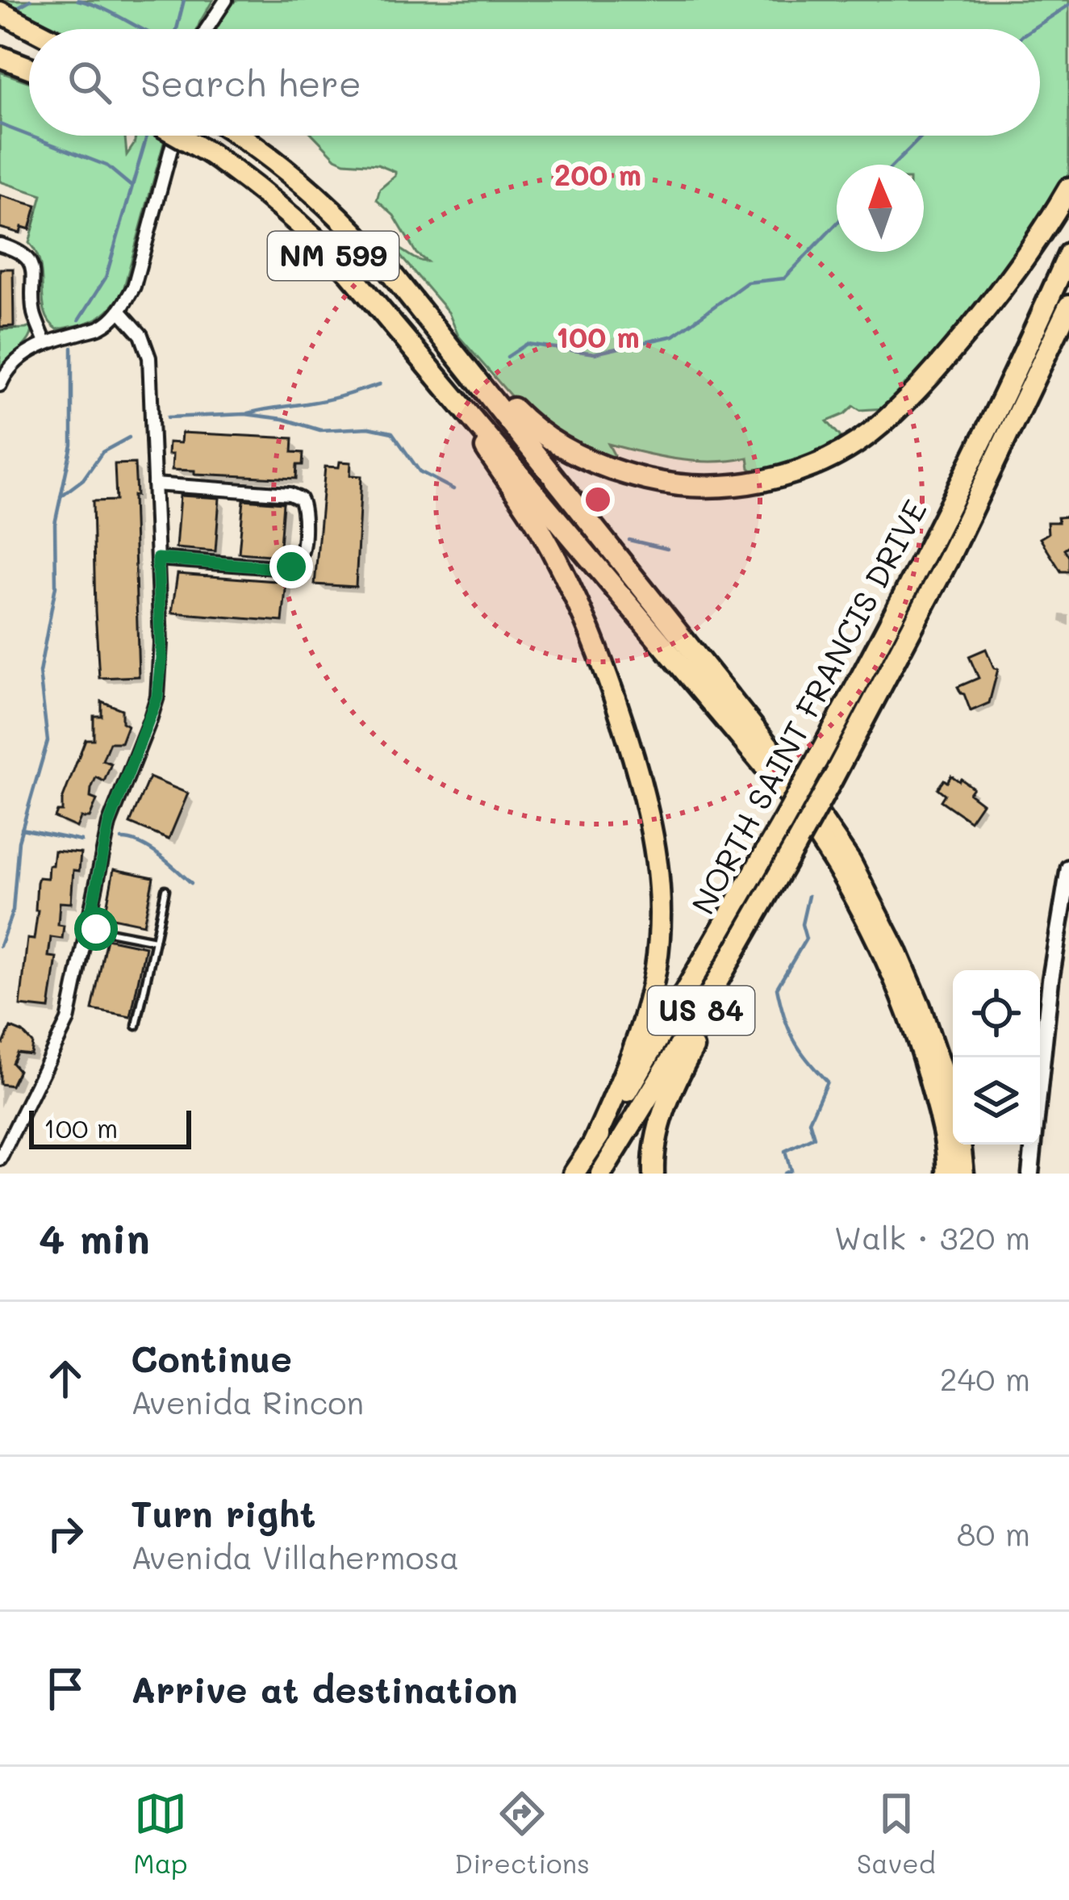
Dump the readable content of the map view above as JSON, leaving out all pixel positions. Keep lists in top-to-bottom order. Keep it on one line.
{"streets":{"highway":["NM 599","NORTH SAINT FRANCIS DRIVE","US 84"]},"scale_bar":"100 m","north":"top","page":{"search":"Search here","scale":"100 m","heading":["4 min","Walk · 320 m"],"list":[["Continue","Avenida Rincon","240 m"],["Turn right","Avenida Villahermosa","80 m"],"Arrive at destination"],"nav":["Map","Directions","Saved"]},"rings":["200 m","100 m"]}
